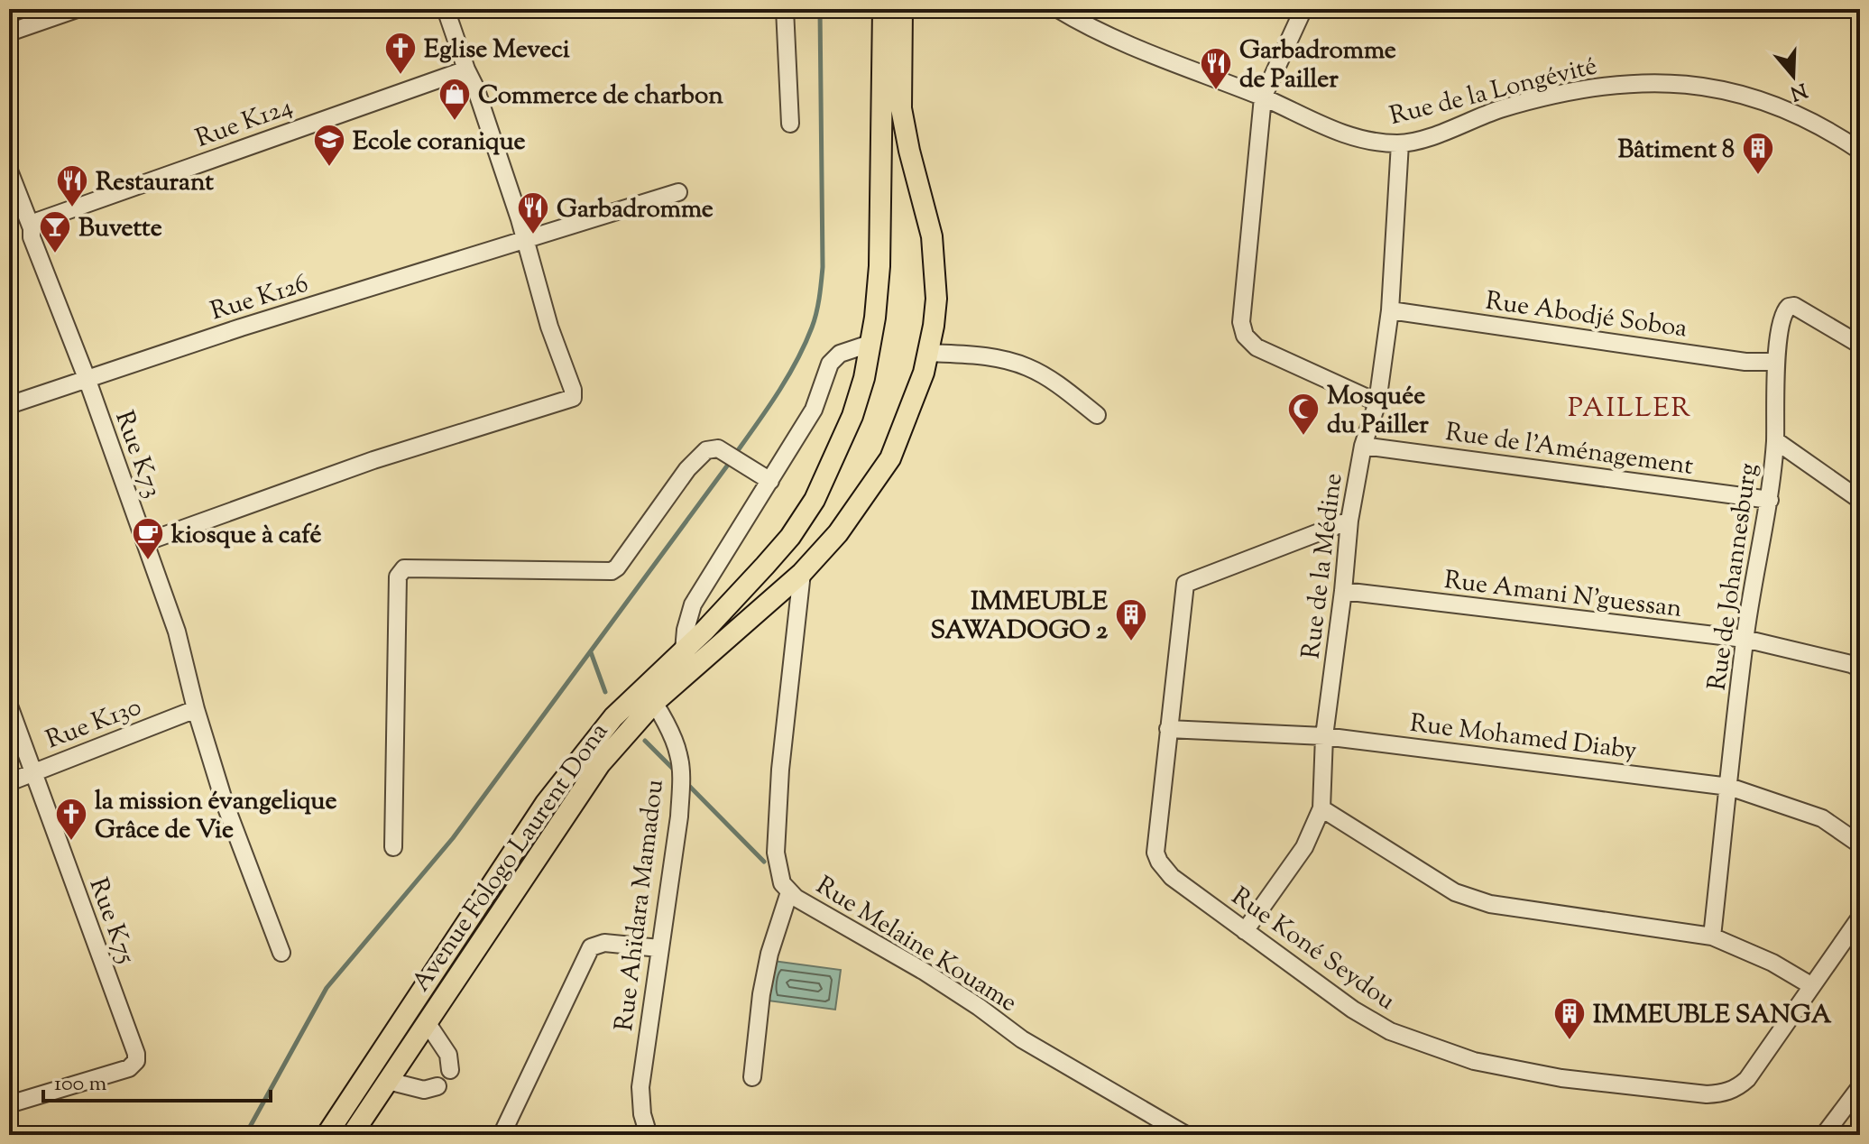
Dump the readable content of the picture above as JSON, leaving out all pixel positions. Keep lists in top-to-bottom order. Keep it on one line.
{"streets":{"main road":["Avenue Fologo Laurent Dona"],"street":["Rue de la Longévité","Rue K124","Rue K126","Rue Abodjé Soboa","Rue de l'Aménagement","Rue K73","Rue de la Médine","Rue de Johannesburg","Rue Amani N'guessan","Rue K130","Rue Mohamed Diaby","Rue Ahïdara Mamadou","Rue K75","Rue Melaine Kouame","Rue Koné Seydou"]},"crossings":[["Rue de la Longévité","Rue de la Médine"],["Rue K124","Rue K73"],["Rue K126","Rue K73"],["Rue Abodjé Soboa","Rue de la Médine"],["Rue Abodjé Soboa","Rue de Johannesburg"],["Rue de l'Aménagement","Rue de la Médine"],["Rue de l'Aménagement","Rue de Johannesburg"],["Rue K73","Rue K130"],["Rue de la Médine","Rue Amani N'guessan"],["Rue de la Médine","Rue Mohamed Diaby"],["Rue de la Médine","Rue Koné Seydou"],["Rue de Johannesburg","Rue Amani N'guessan"],["Rue de Johannesburg","Rue Mohamed Diaby"],["Rue K130","Rue K75"],["Rue Mohamed Diaby","Rue Koné Seydou"],["Avenue Fologo Laurent Dona","Rue Ahïdara Mamadou"],["Avenue Fologo Laurent Dona","Rue Melaine Kouame"]],"districts":["PAILLER"],"places":{"church":["Eglise Meveci","la mission évangelique Grâce de Vie"],"restaurant":["Garbadromme de Pailler","Restaurant","Garbadromme"],"shop":["Commerce de charbon"],"school or university":["Ecole coranique"],"building":["Bâtiment 8","IMMEUBLE SAWADOGO 2","IMMEUBLE SANGA"],"bar":["Buvette"],"mosque":["Mosquée du Pailler"],"cafe":["kiosque à café"]},"scale_bar":"100 m","north":"bottom"}
